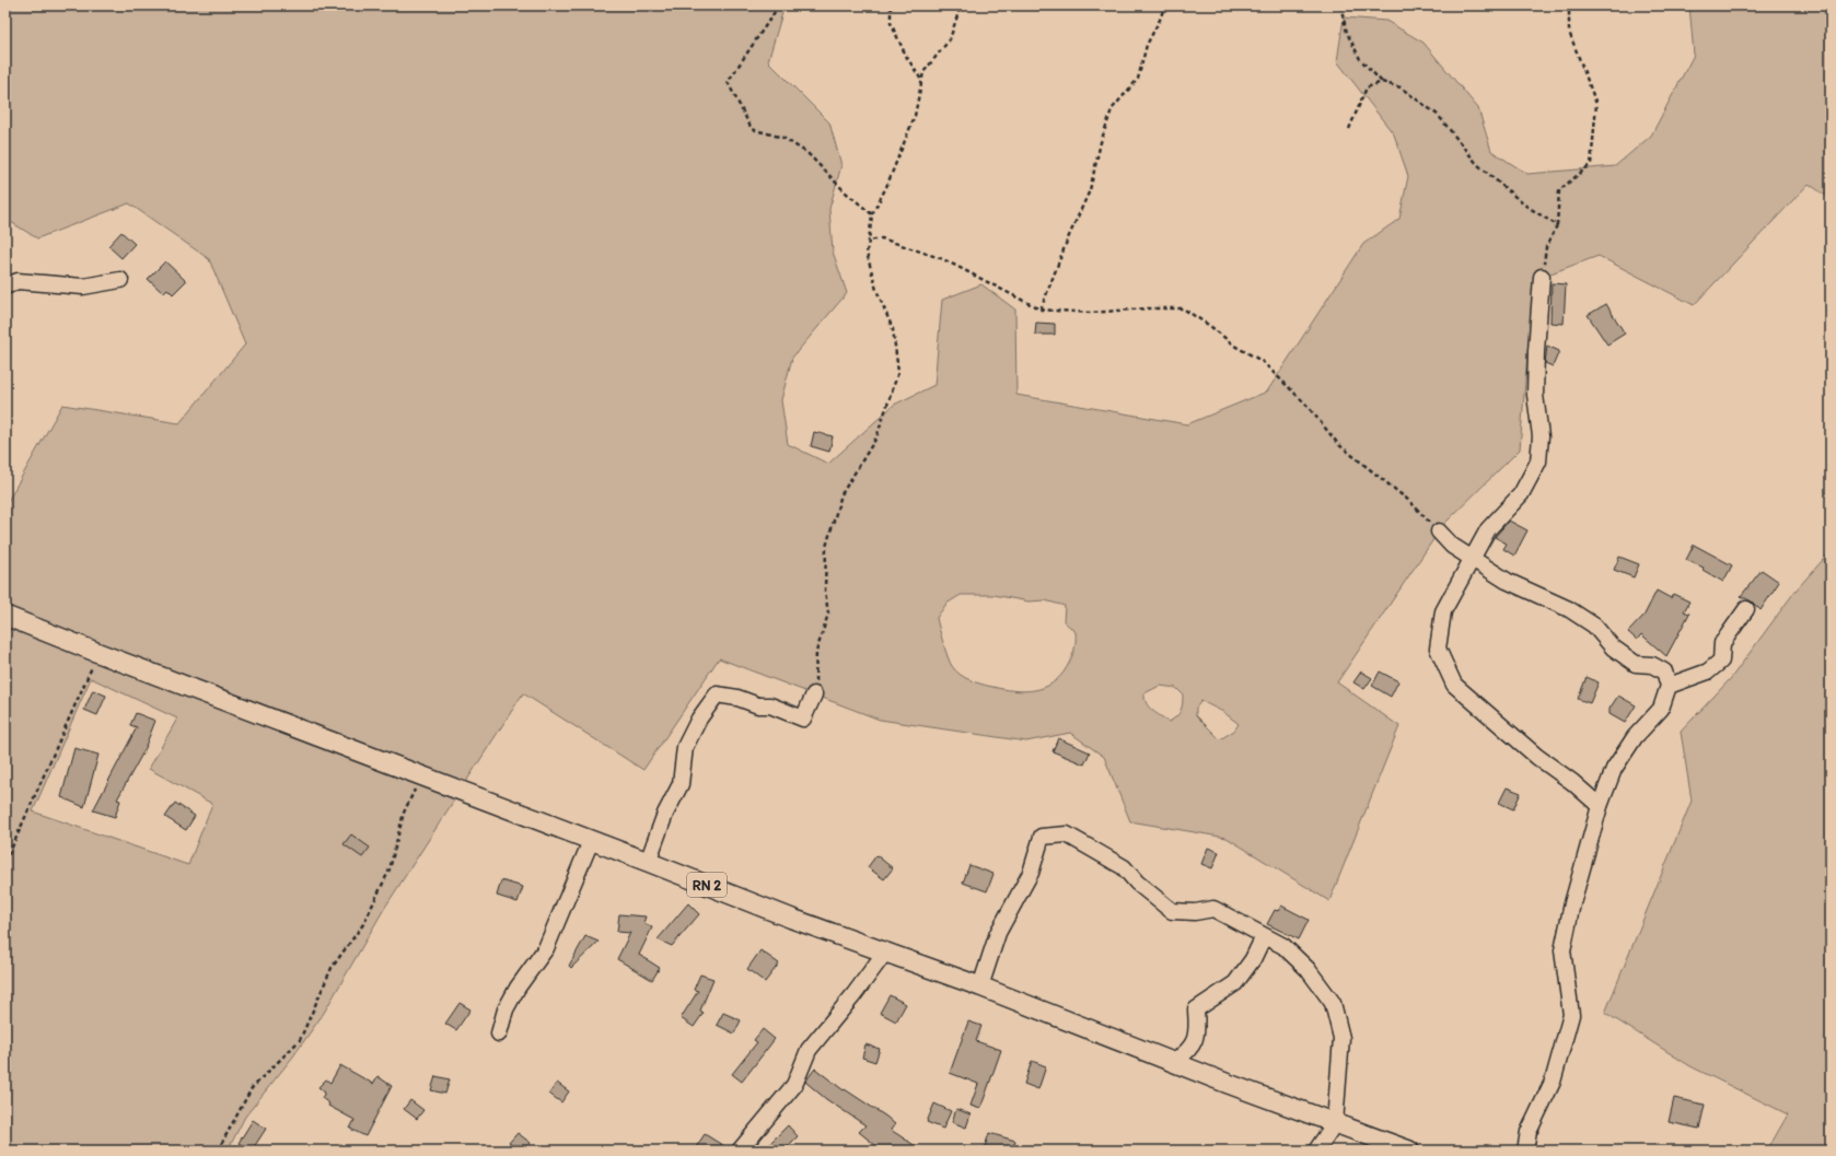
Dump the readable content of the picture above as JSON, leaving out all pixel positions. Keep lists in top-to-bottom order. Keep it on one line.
{"streets":{"main road":["RN 2"]}}
